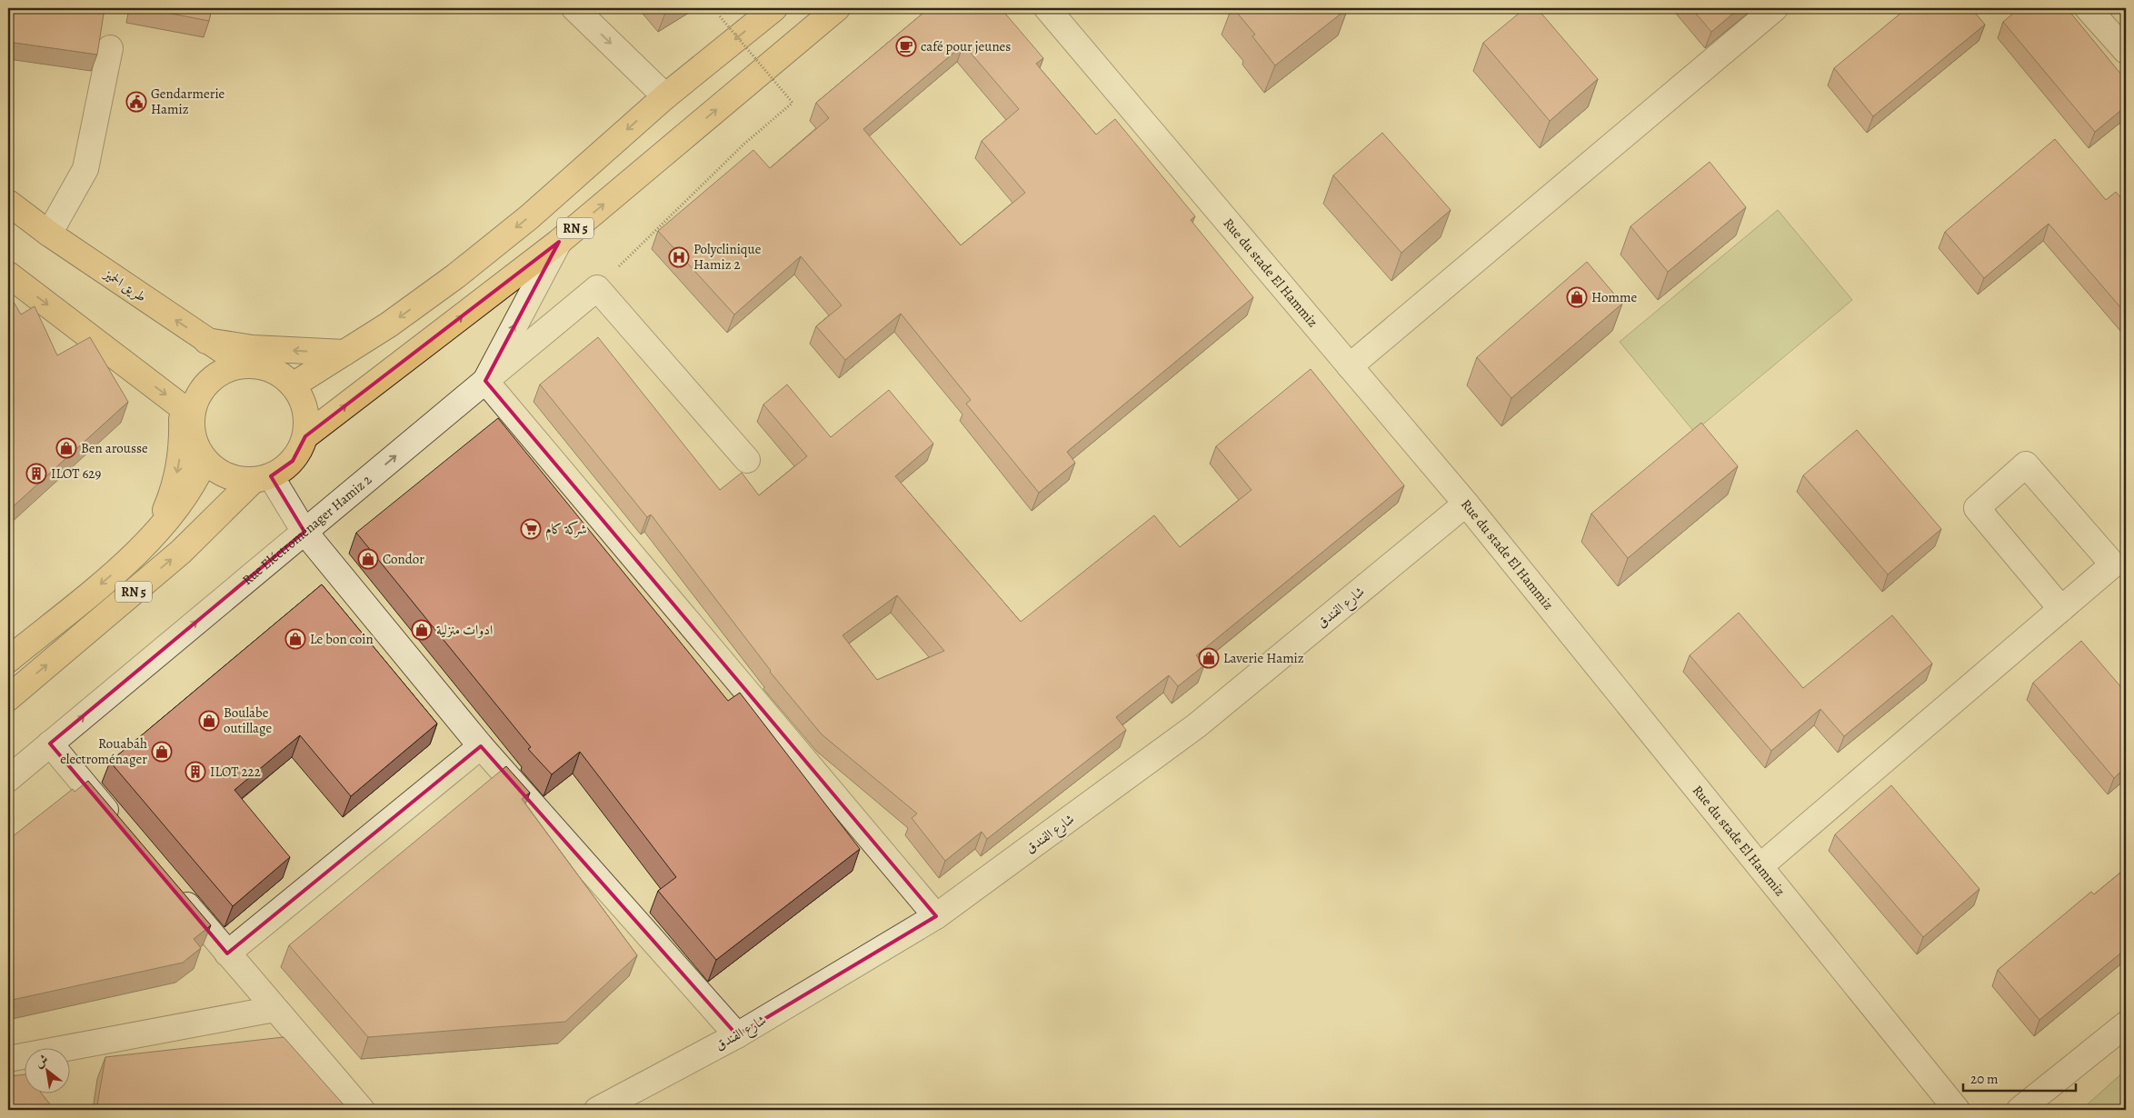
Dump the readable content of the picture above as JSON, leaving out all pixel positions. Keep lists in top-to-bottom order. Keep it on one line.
{"streets":{"main road":["RN 5","طريق الحميز"],"street":["Rue du stade El Hammiz","Rue Eléctroménager Hamiz 2","شارع الفندق"]},"crossings":[["RN 5","طريق الحميز"],["RN 5","Rue Eléctroménager Hamiz 2"],["Rue du stade El Hammiz","شارع الفندق"]],"one_way":["Rue Eléctroménager Hamiz 2"],"places":{"cafe":["café pour jeunes"],"public building":["Gendarmerie Hamiz"],"hospital":["Polyclinique Hamiz 2"],"shop":["Homme","Ben arousse","Condor","ادوات منزلية","Le bon coin","Laverie Hamiz","Boulabe outillage","Rouabah electroménager"],"building":["ILOT 629","ILOT 222"],"supermarket":["شركة كام"]},"scale_bar":"20 m","north":"top left"}
